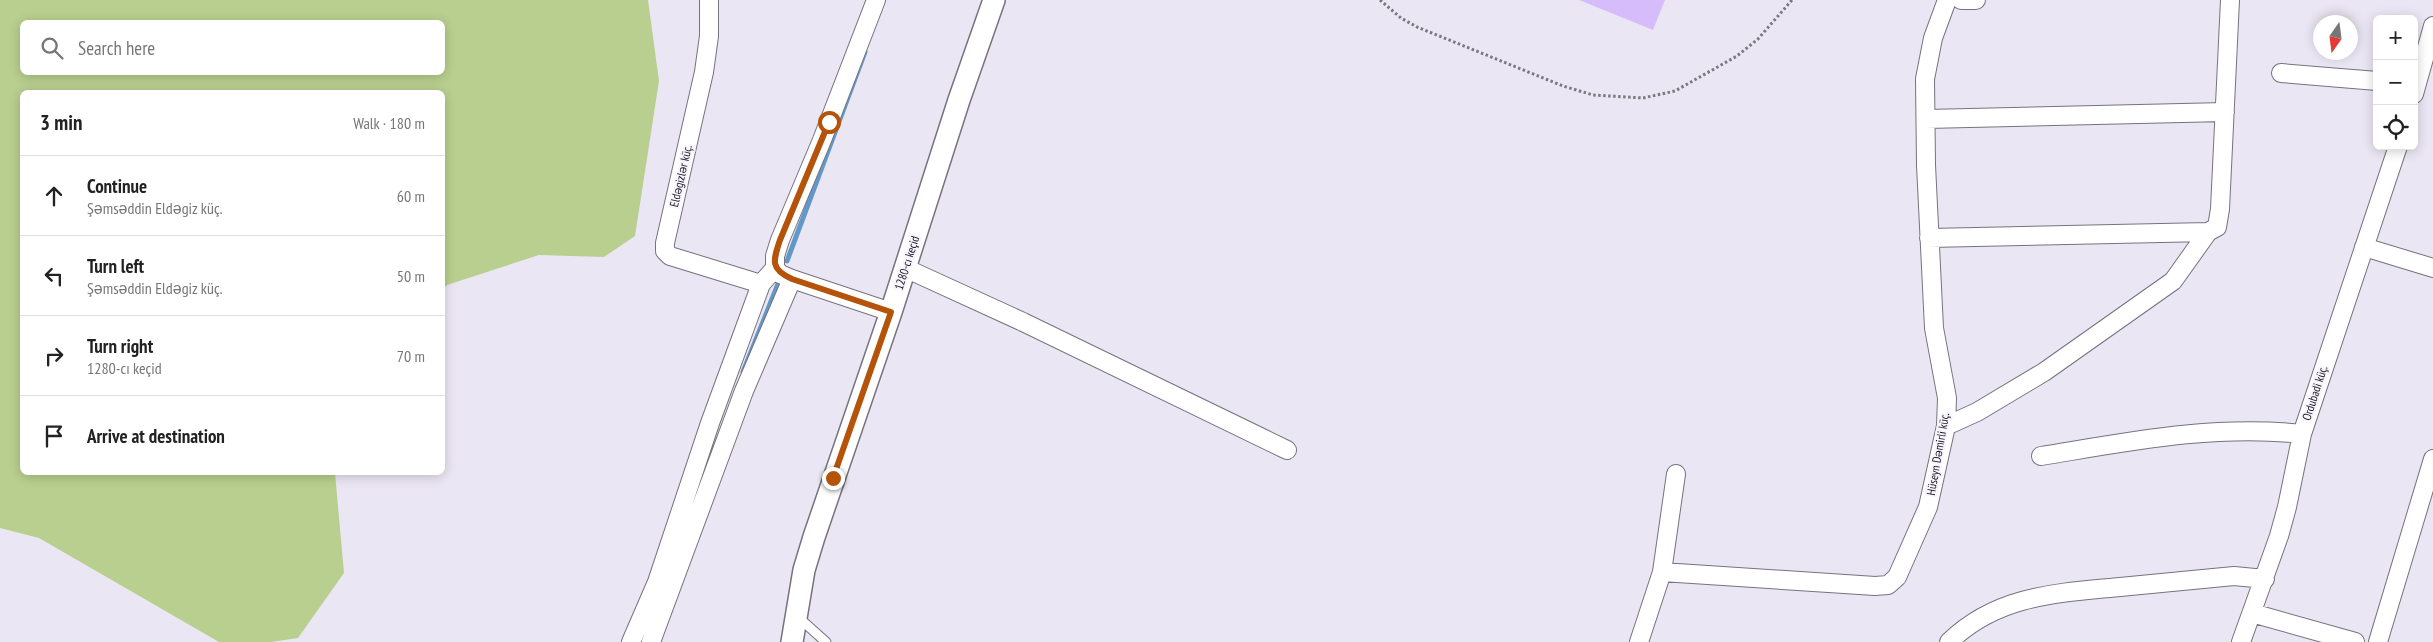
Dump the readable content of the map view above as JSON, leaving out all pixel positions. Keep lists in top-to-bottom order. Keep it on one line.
{"streets":{"street":["Eldəgizlər küç.","1280-cı keçid","Ordubadi küç.","Hüseyn Dəmirli küç."]},"north":"bottom","page":{"map_buttons":["+","−"],"search":"Search here","heading":["3 min","Walk · 180 m"],"list":[["Continue","Şəmsəddin Eldəgiz küç.","60 m"],["Turn left","Şəmsəddin Eldəgiz küç.","50 m"],["Turn right","1280-cı keçid","70 m"],"Arrive at destination"]}}
